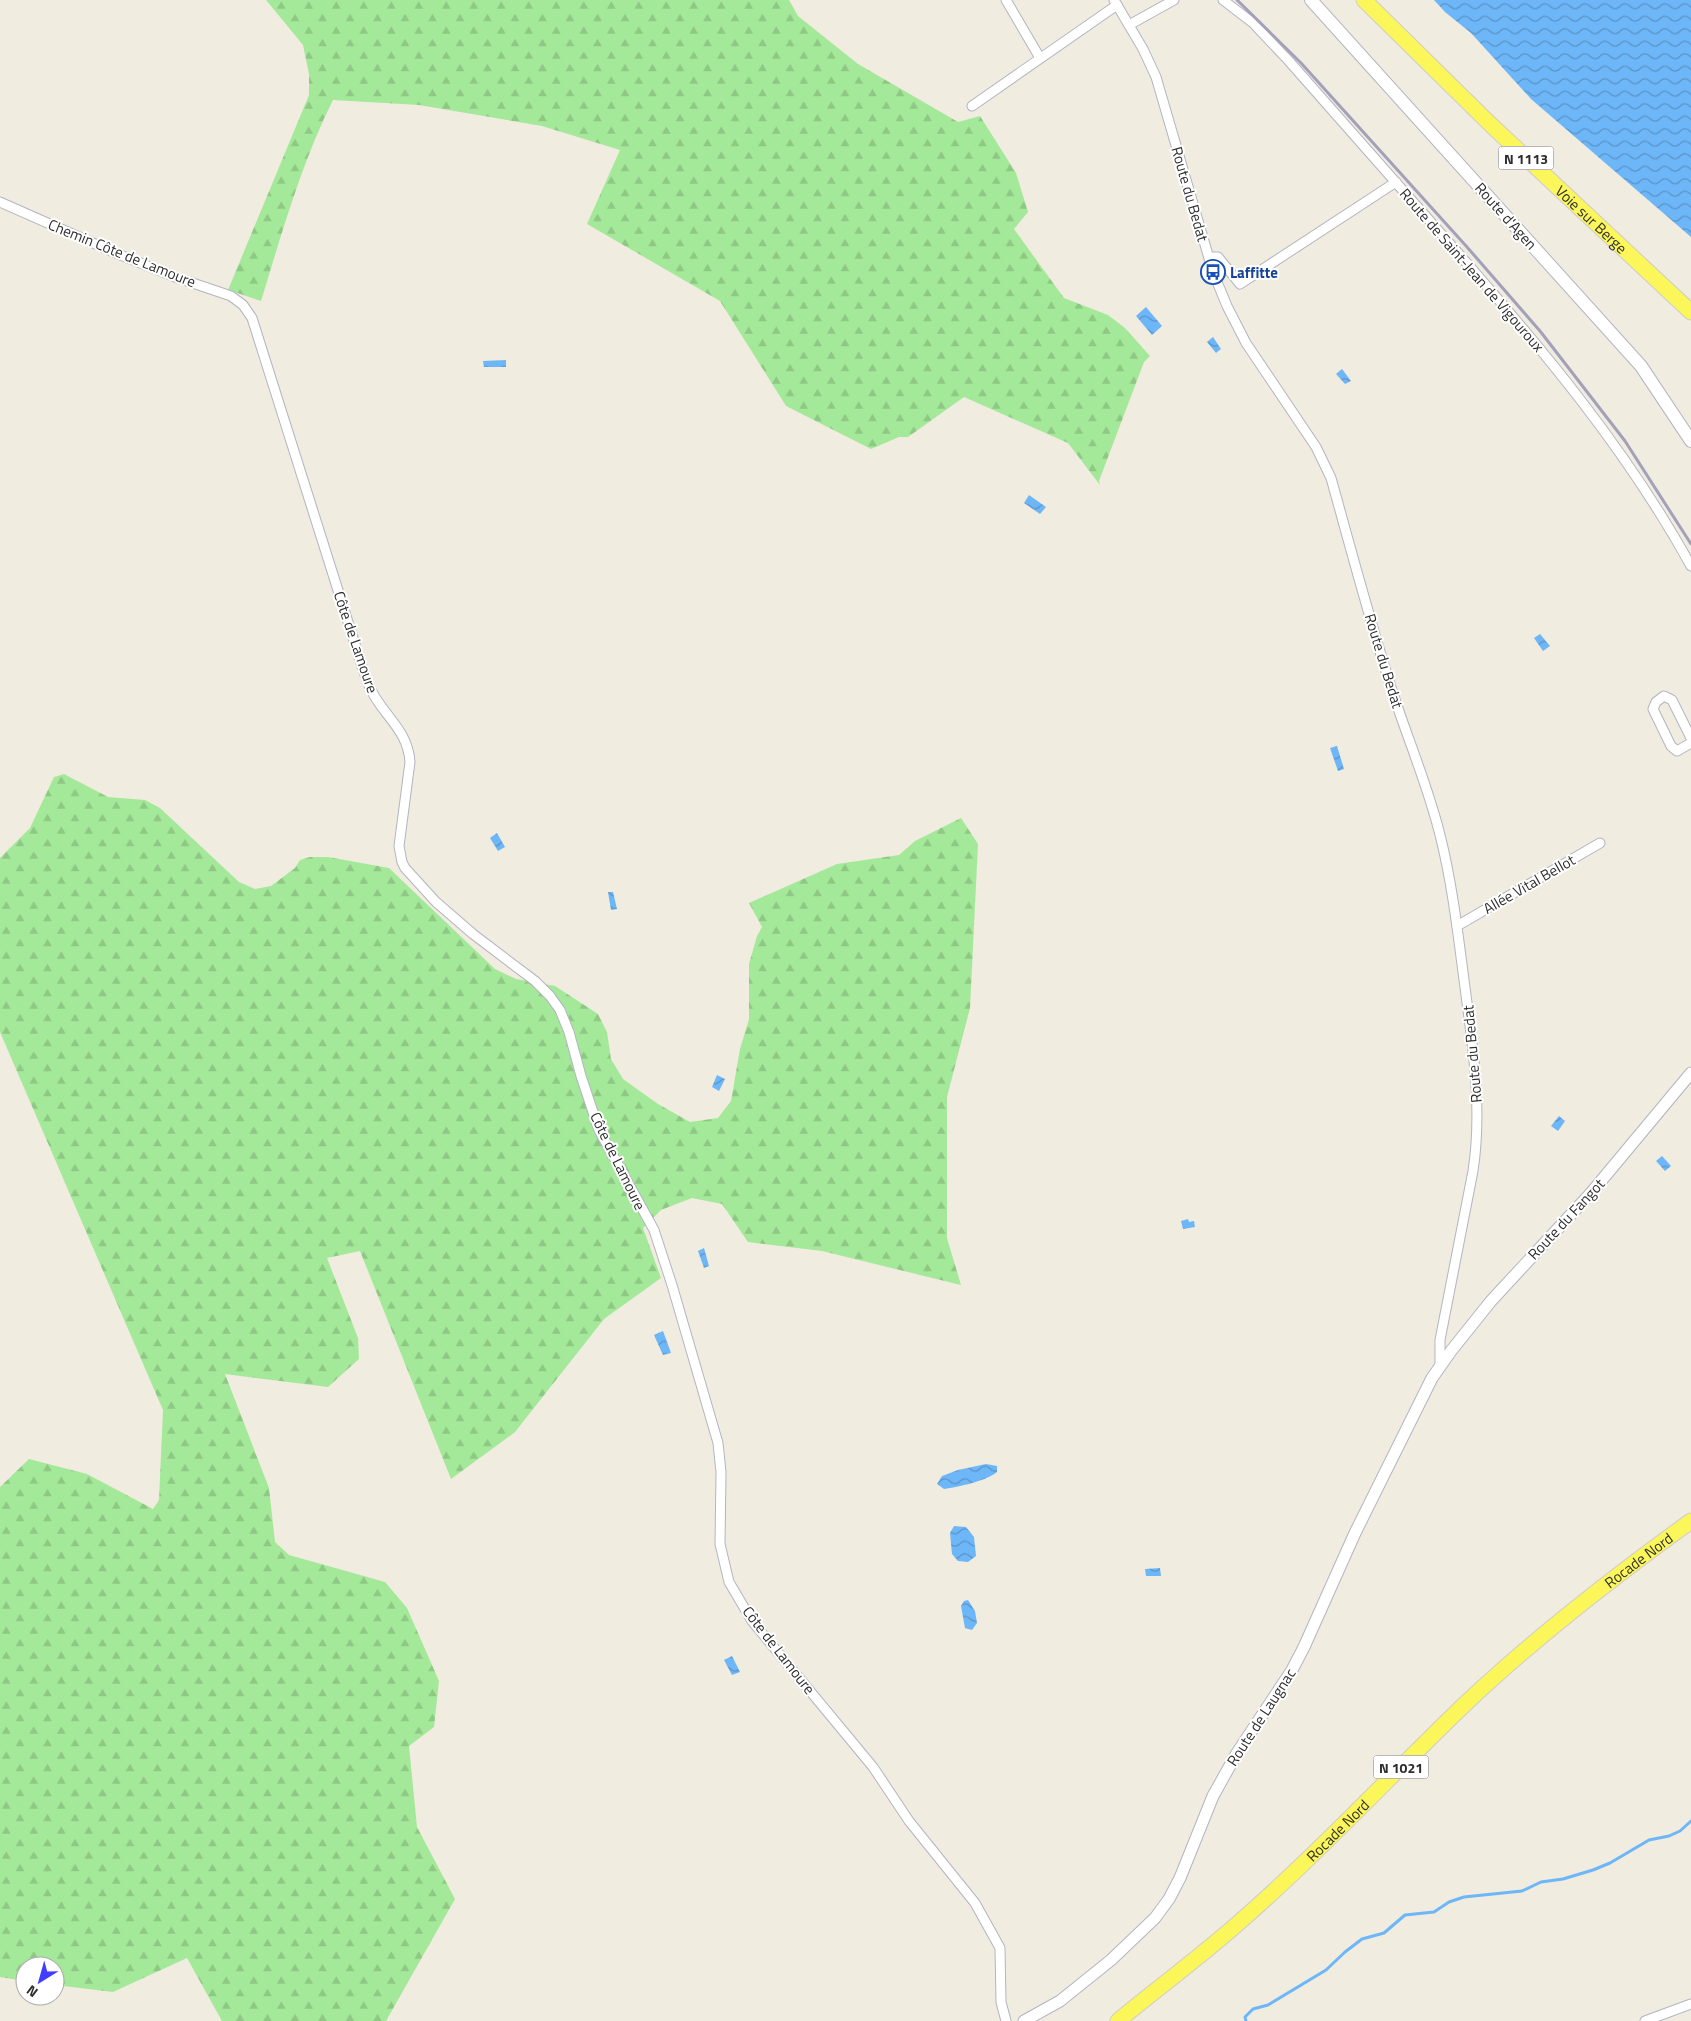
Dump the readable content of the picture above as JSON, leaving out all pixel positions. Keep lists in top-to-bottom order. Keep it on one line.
{"streets":{"main road":["N 1113","Route d'Agen","Voie sur Berge","Rocade Nord","N 1021"],"street":["Route du Bedat","Chemin Côte de Lamoure","Route de Saint-Jean de Vigouroux","Côte de Lamoure","Allée Vital Bellot","Route du Fangot","Route de Laugnac"]},"crossings":[["Route du Bedat","Allée Vital Bellot"],["Route du Bedat","Route du Fangot"],["Route du Bedat","Route de Laugnac"],["Chemin Côte de Lamoure","Côte de Lamoure"],["Route du Fangot","Route de Laugnac"]],"places":{"bus stop":["Laffitte"]},"north":"bottom left"}
